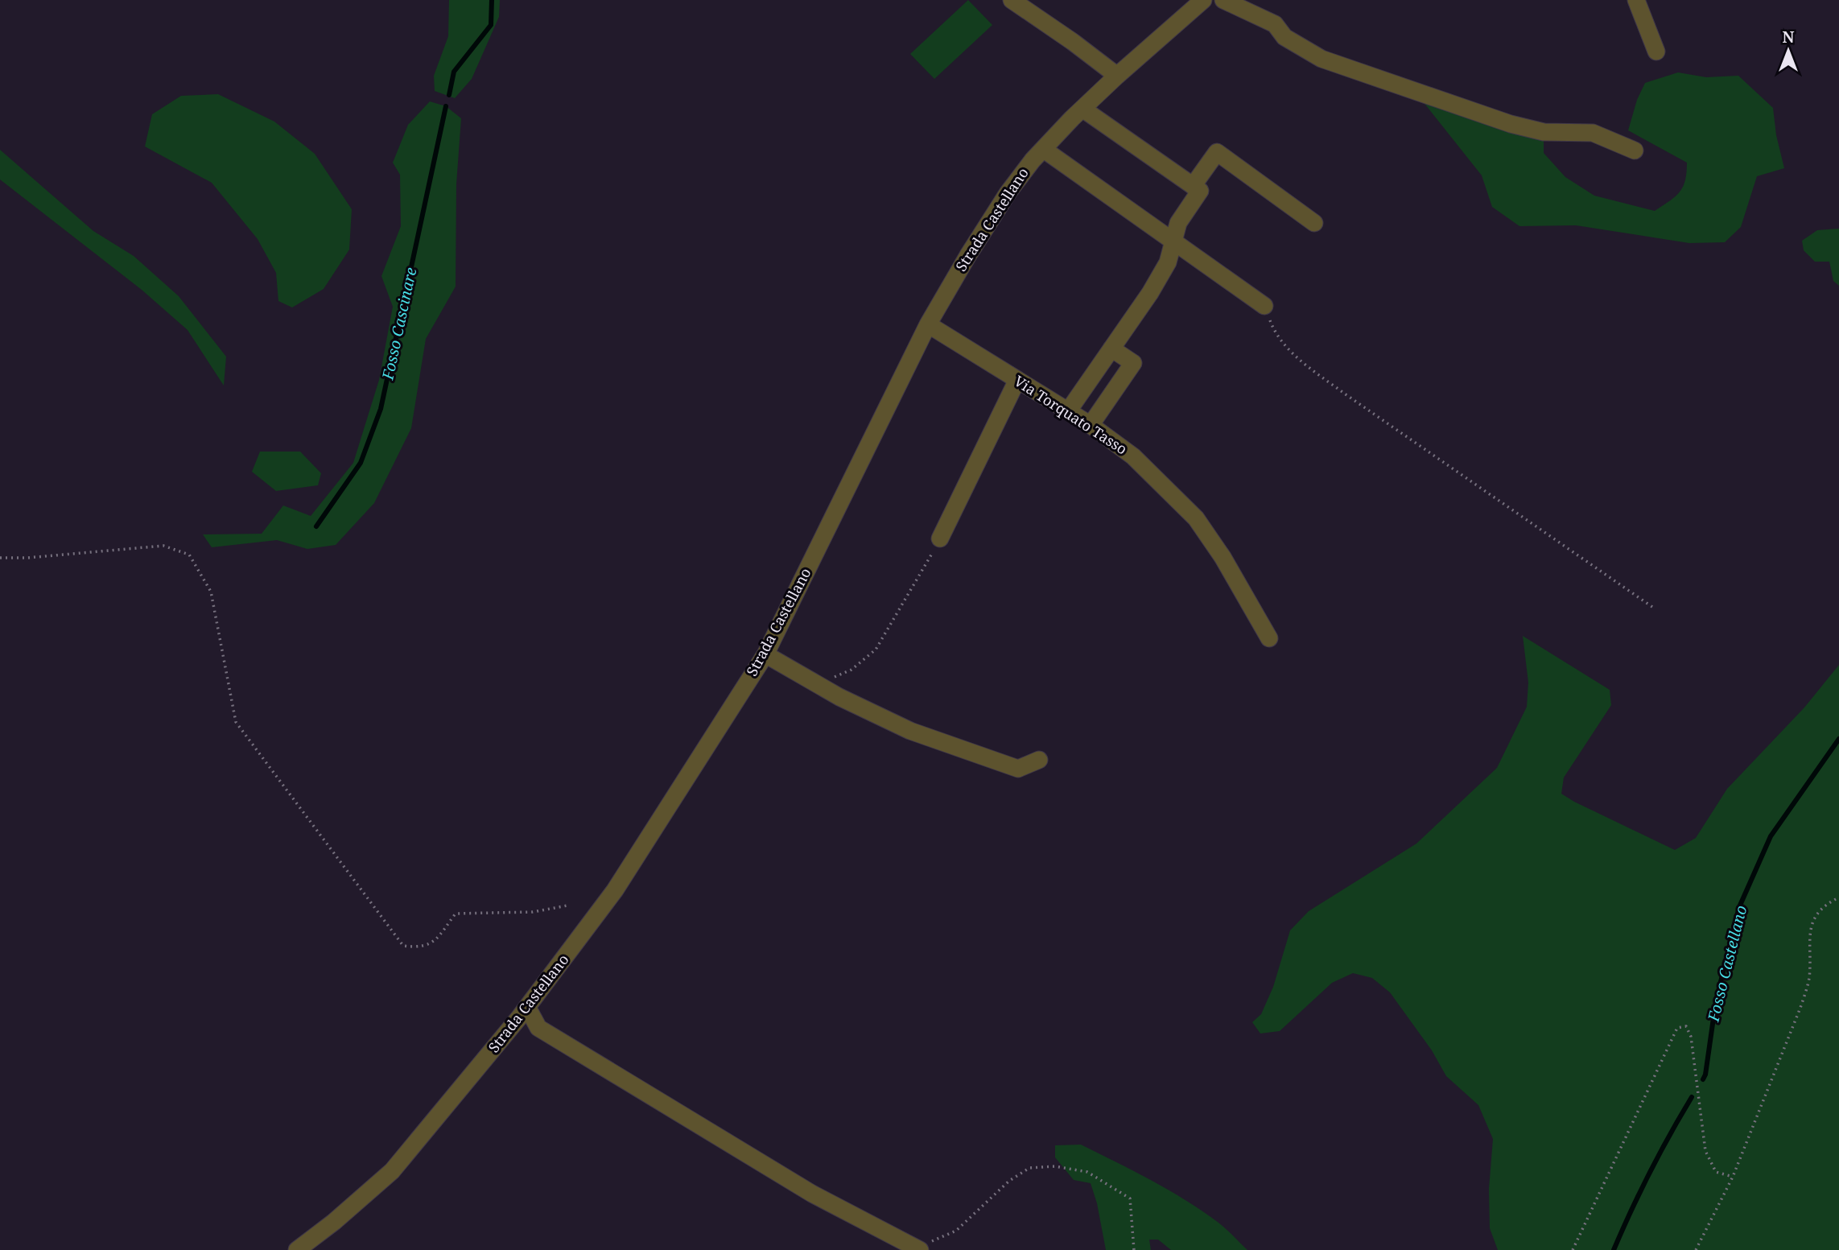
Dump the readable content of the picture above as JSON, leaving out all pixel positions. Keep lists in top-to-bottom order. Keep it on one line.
{"streets":{"street":["Strada Castellano","Via Torquato Tasso"]},"crossings":[["Strada Castellano","Via Torquato Tasso"]],"water":["Fosso Cascinare","Fosso Castellano"],"north":"top"}
